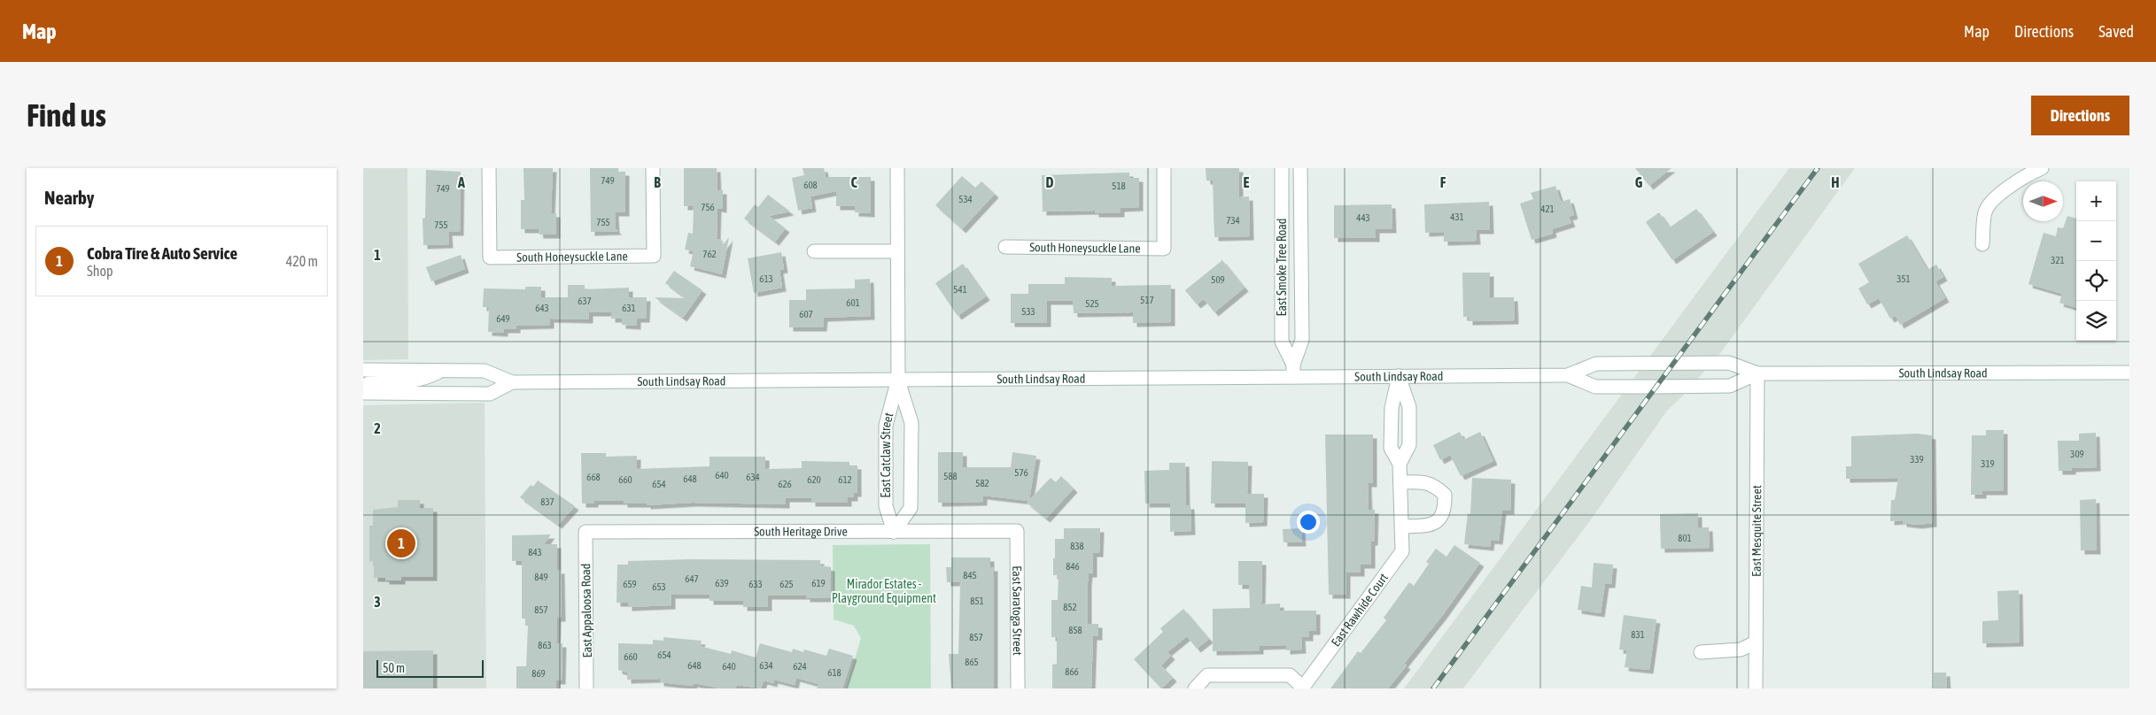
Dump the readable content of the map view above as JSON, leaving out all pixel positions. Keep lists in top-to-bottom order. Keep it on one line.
{"streets":{"street":["South Honeysuckle Lane","East Smoke Tree Road","South Lindsay Road","East Catclaw Street","East Mesquite Street","South Heritage Drive","East Saratoga Street","East Rawhide Court","East Appaloosa Road"]},"crossings":[["East Smoke Tree Road","South Lindsay Road"],["South Lindsay Road","East Catclaw Street"],["South Lindsay Road","East Mesquite Street"],["South Lindsay Road","East Rawhide Court"],["East Catclaw Street","South Heritage Drive"],["South Heritage Drive","East Saratoga Street"],["South Heritage Drive","East Appaloosa Road"]],"parks":["Mirador Estates - Playground Equipment"],"house_numbers":["749","608","518","749","534","756","421","431","443","734","755","755","762","321","613","351","509","541","517","637","601","525","643","631","533","607","649","309","339","319","576","640","588","668","634","648","660","620","612","582","654","626","837","801","838","843","846","845","849","647","639","619","659","633","625","653","851","852","857","858","831","857","863","654","660","865","648","634","640","624","866","618","869"],"scale_bar":"50 m","north":"right","page":{"header":"Map","nav":["Map","Directions","Saved"],"buttons":"Directions","title":"Find us","heading":"Nearby","map_buttons":["+","−"],"list":[{"mark":"1","name":"Cobra Tire & Auto Service","note":"Shop","value":"420 m"}],"pins":"1","scale":"50 m"},"grid":{"columns":["A","B","C","D","E","F","G","H"],"rows":["1","2","3"]}}
